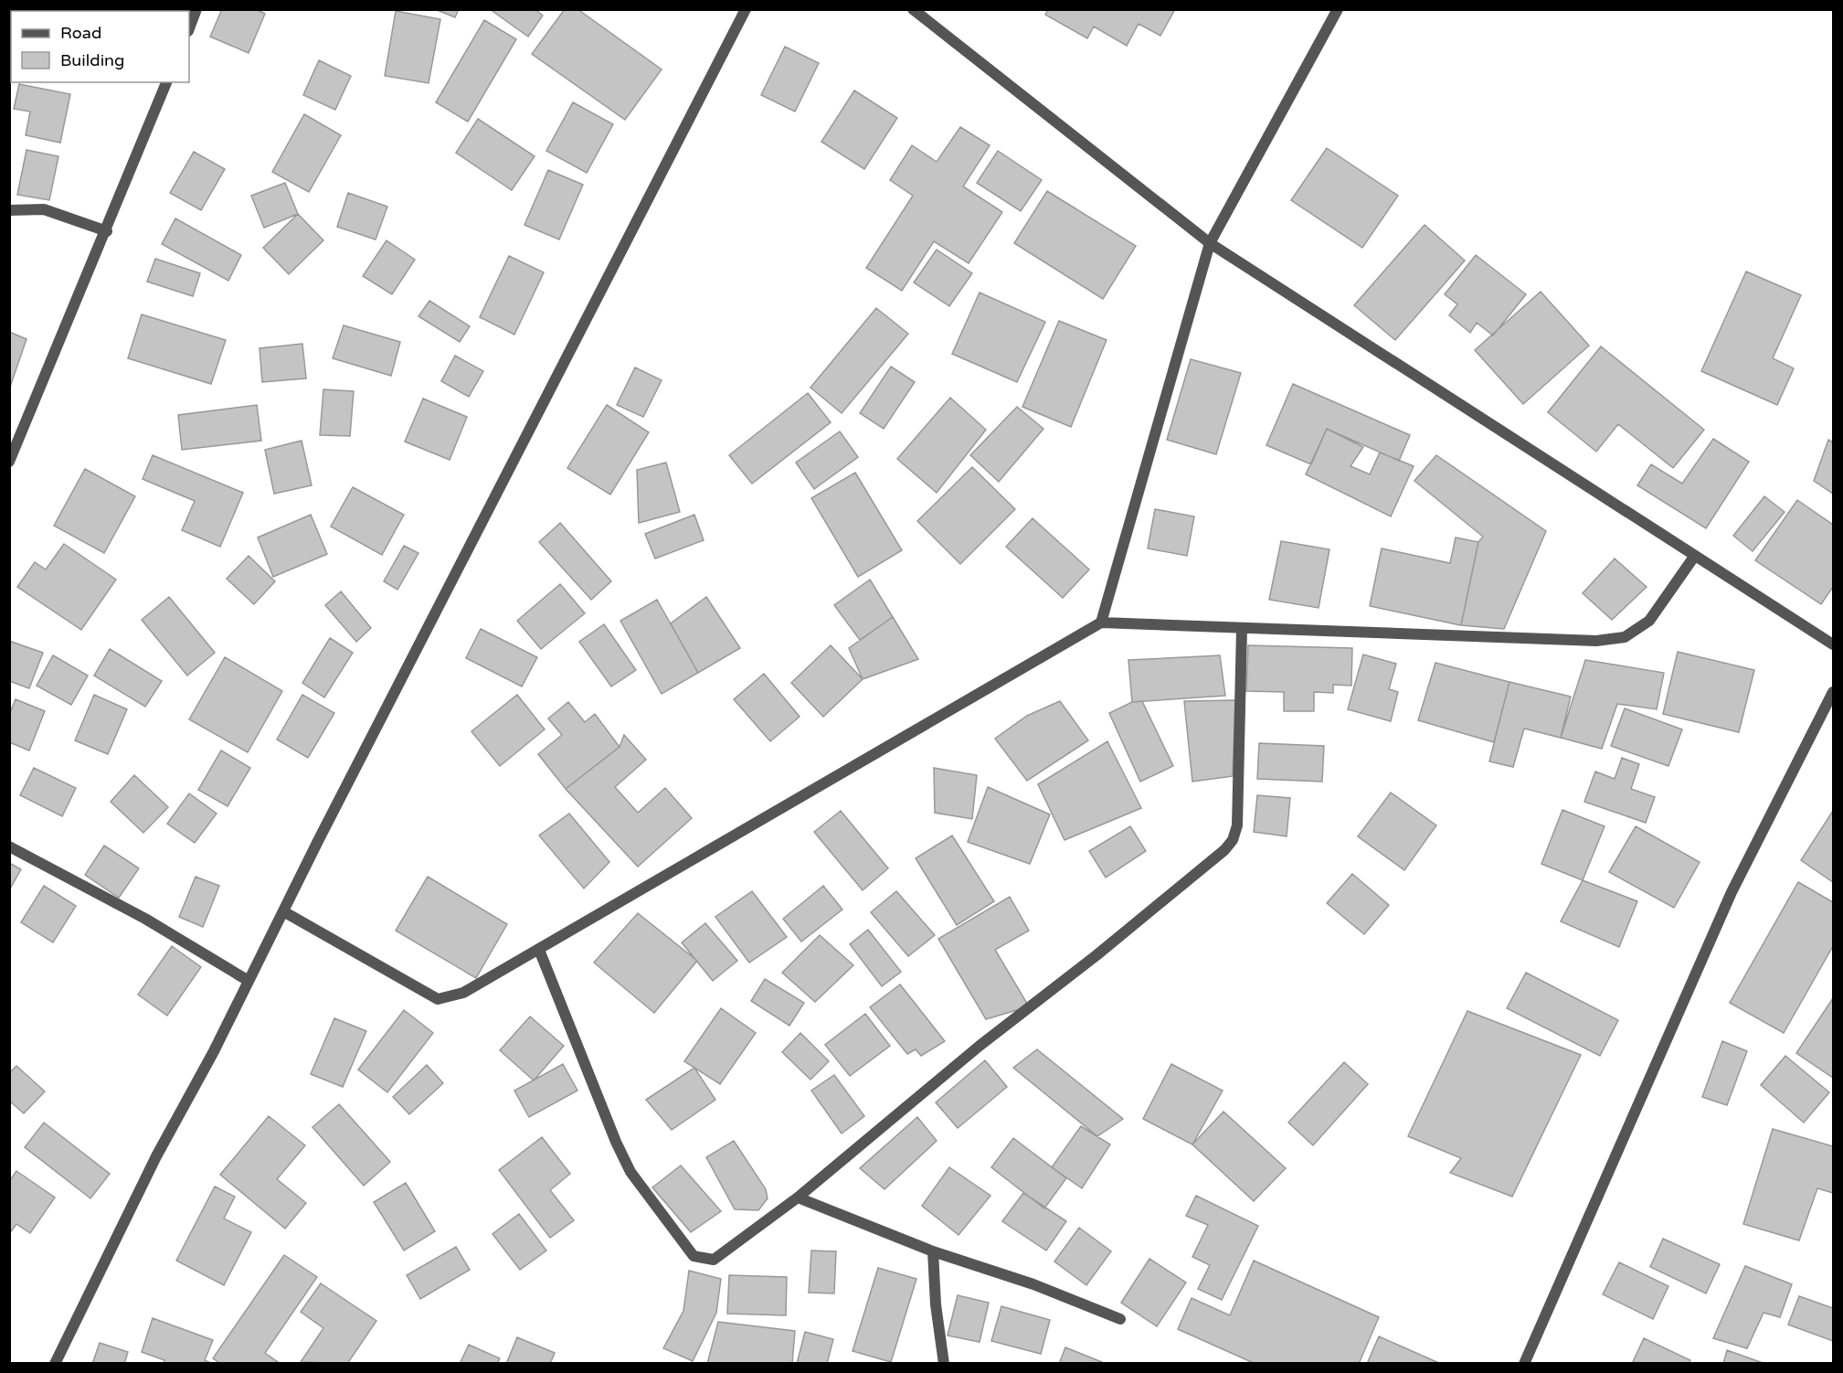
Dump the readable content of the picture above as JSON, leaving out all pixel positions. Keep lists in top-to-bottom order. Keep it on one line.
{"legend":["Road","Building"]}
